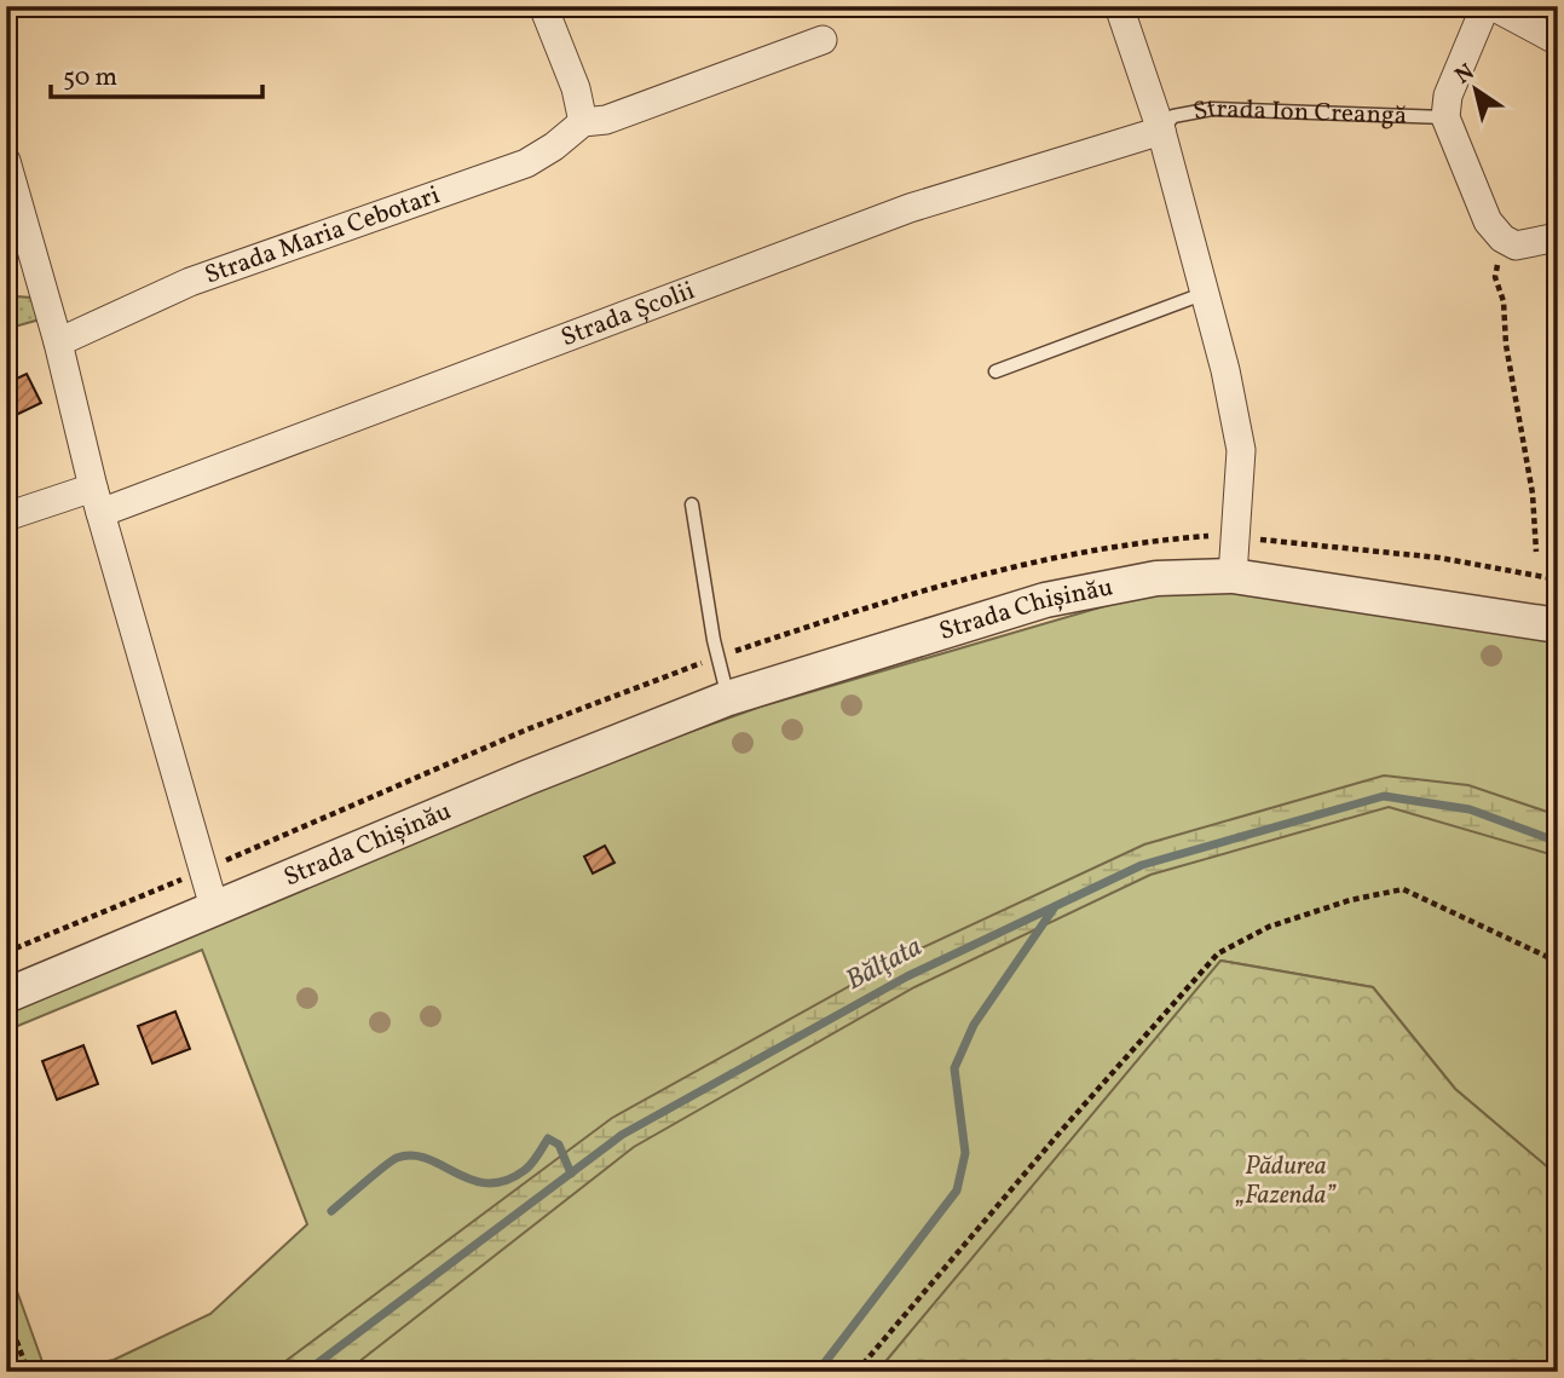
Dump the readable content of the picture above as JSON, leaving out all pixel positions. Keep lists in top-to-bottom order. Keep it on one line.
{"streets":{"street":["Strada Maria Cebotari","Strada Școlii","Strada Chișinău"],"lane":["Strada Ion Creangă"]},"crossings":[["Strada Ion Creangă","Strada Școlii"]],"water":["Bălţata"],"parks":["Pădurea „Fazenda”"],"scale_bar":"50 m","north":"top left"}
